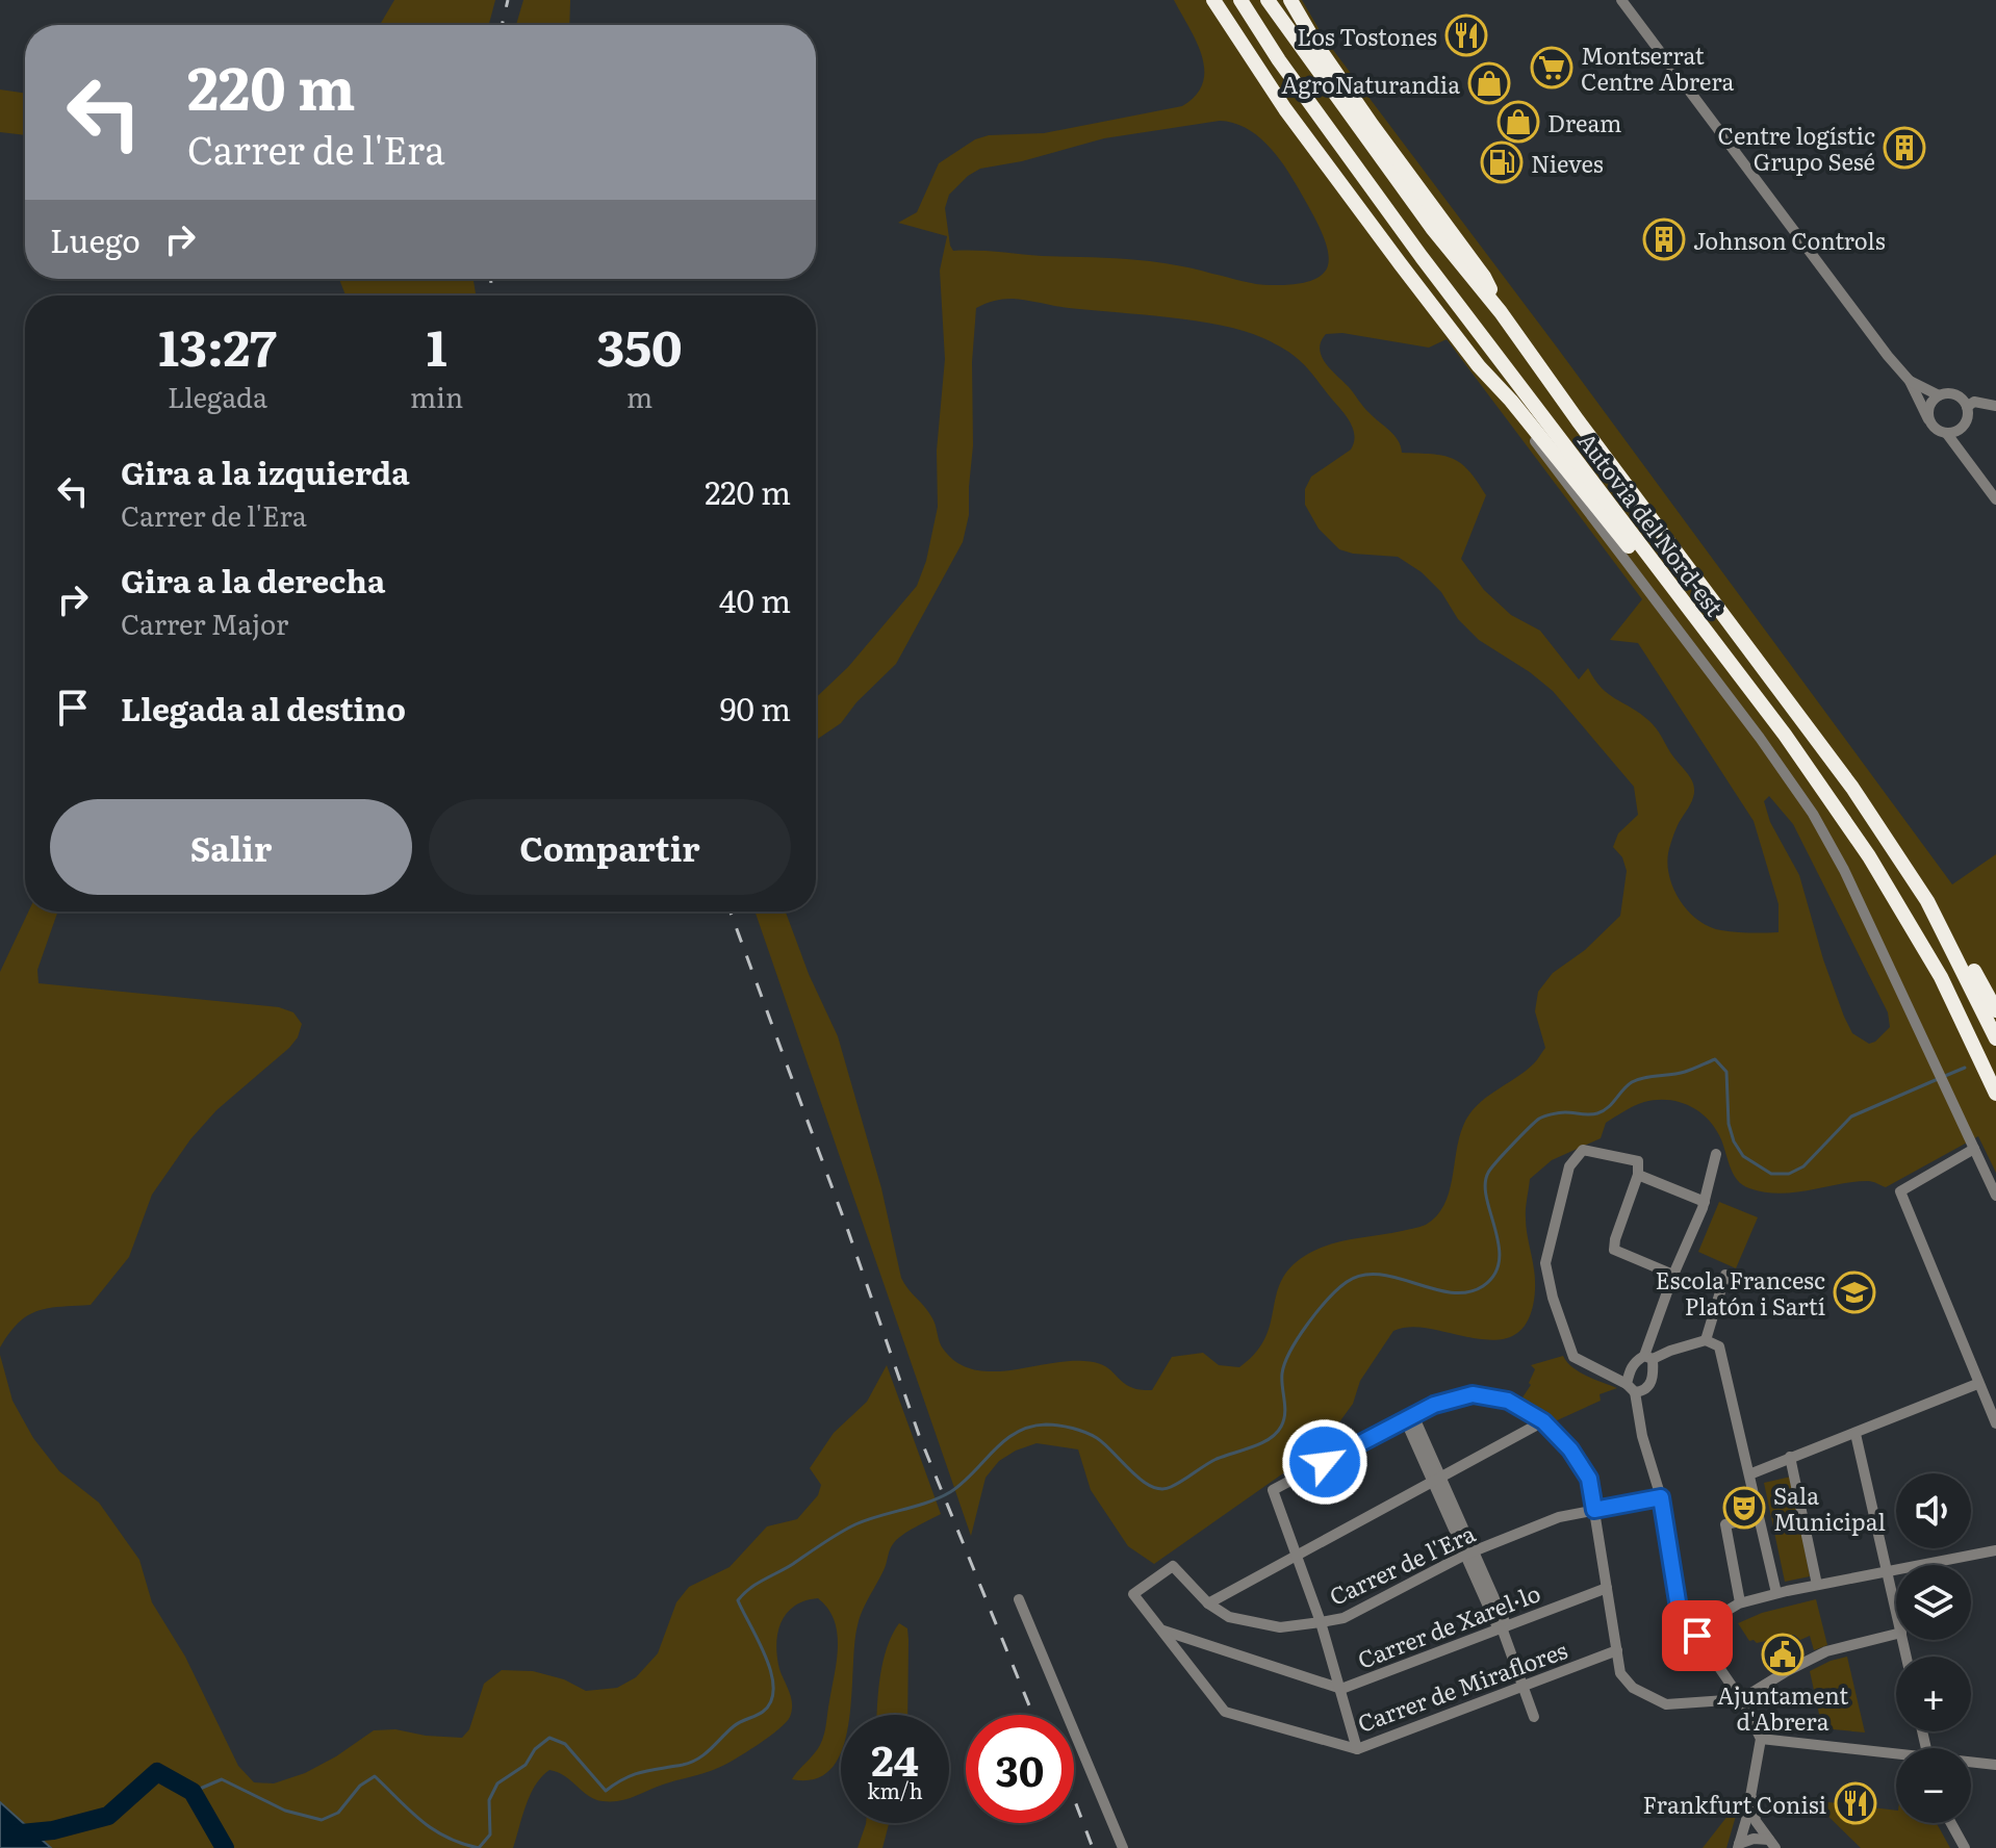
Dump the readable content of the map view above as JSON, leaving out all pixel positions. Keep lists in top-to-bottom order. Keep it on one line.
{"streets":{"highway":["Autovia del Nord-est"],"street":["Carrer de l'Era","Carrer de Xarel·lo","Carrer de Miraflores"]},"crossings":[["Carrer de l'Era","Carrer de Miraflores"],["Carrer de Xarel·lo","Carrer de Miraflores"]],"places":{"restaurant":["Los Tostones","Frankfurt Conisi"],"supermarket":["Montserrat Centre Abrera"],"shop":["AgroNaturandia","Dream"],"building":["Centre logístic Grupo Sesé","Johnson Controls"],"fuel station":["Nieves"],"school or university":["Escola Francesc Platón i Sartí"],"theatre":["Sala Municipal"],"public building":["Ajuntament d'Abrera"]},"page":{"turn":["220 m","Carrer de l'Era"],"then":"Luego","eta":["13:27","Llegada","1","min","350","m"],"list":[{"name":"Gira a la izquierda","note":"Carrer de l'Era","value":"220 m"},{"name":"Gira a la derecha","note":"Carrer Major","value":"40 m"},{"name":"Llegada al destino","value":"90 m"}],"buttons":["Salir","Compartir"],"map_buttons":["+","−"],"speed":"24 km/h","limit":"30"}}
